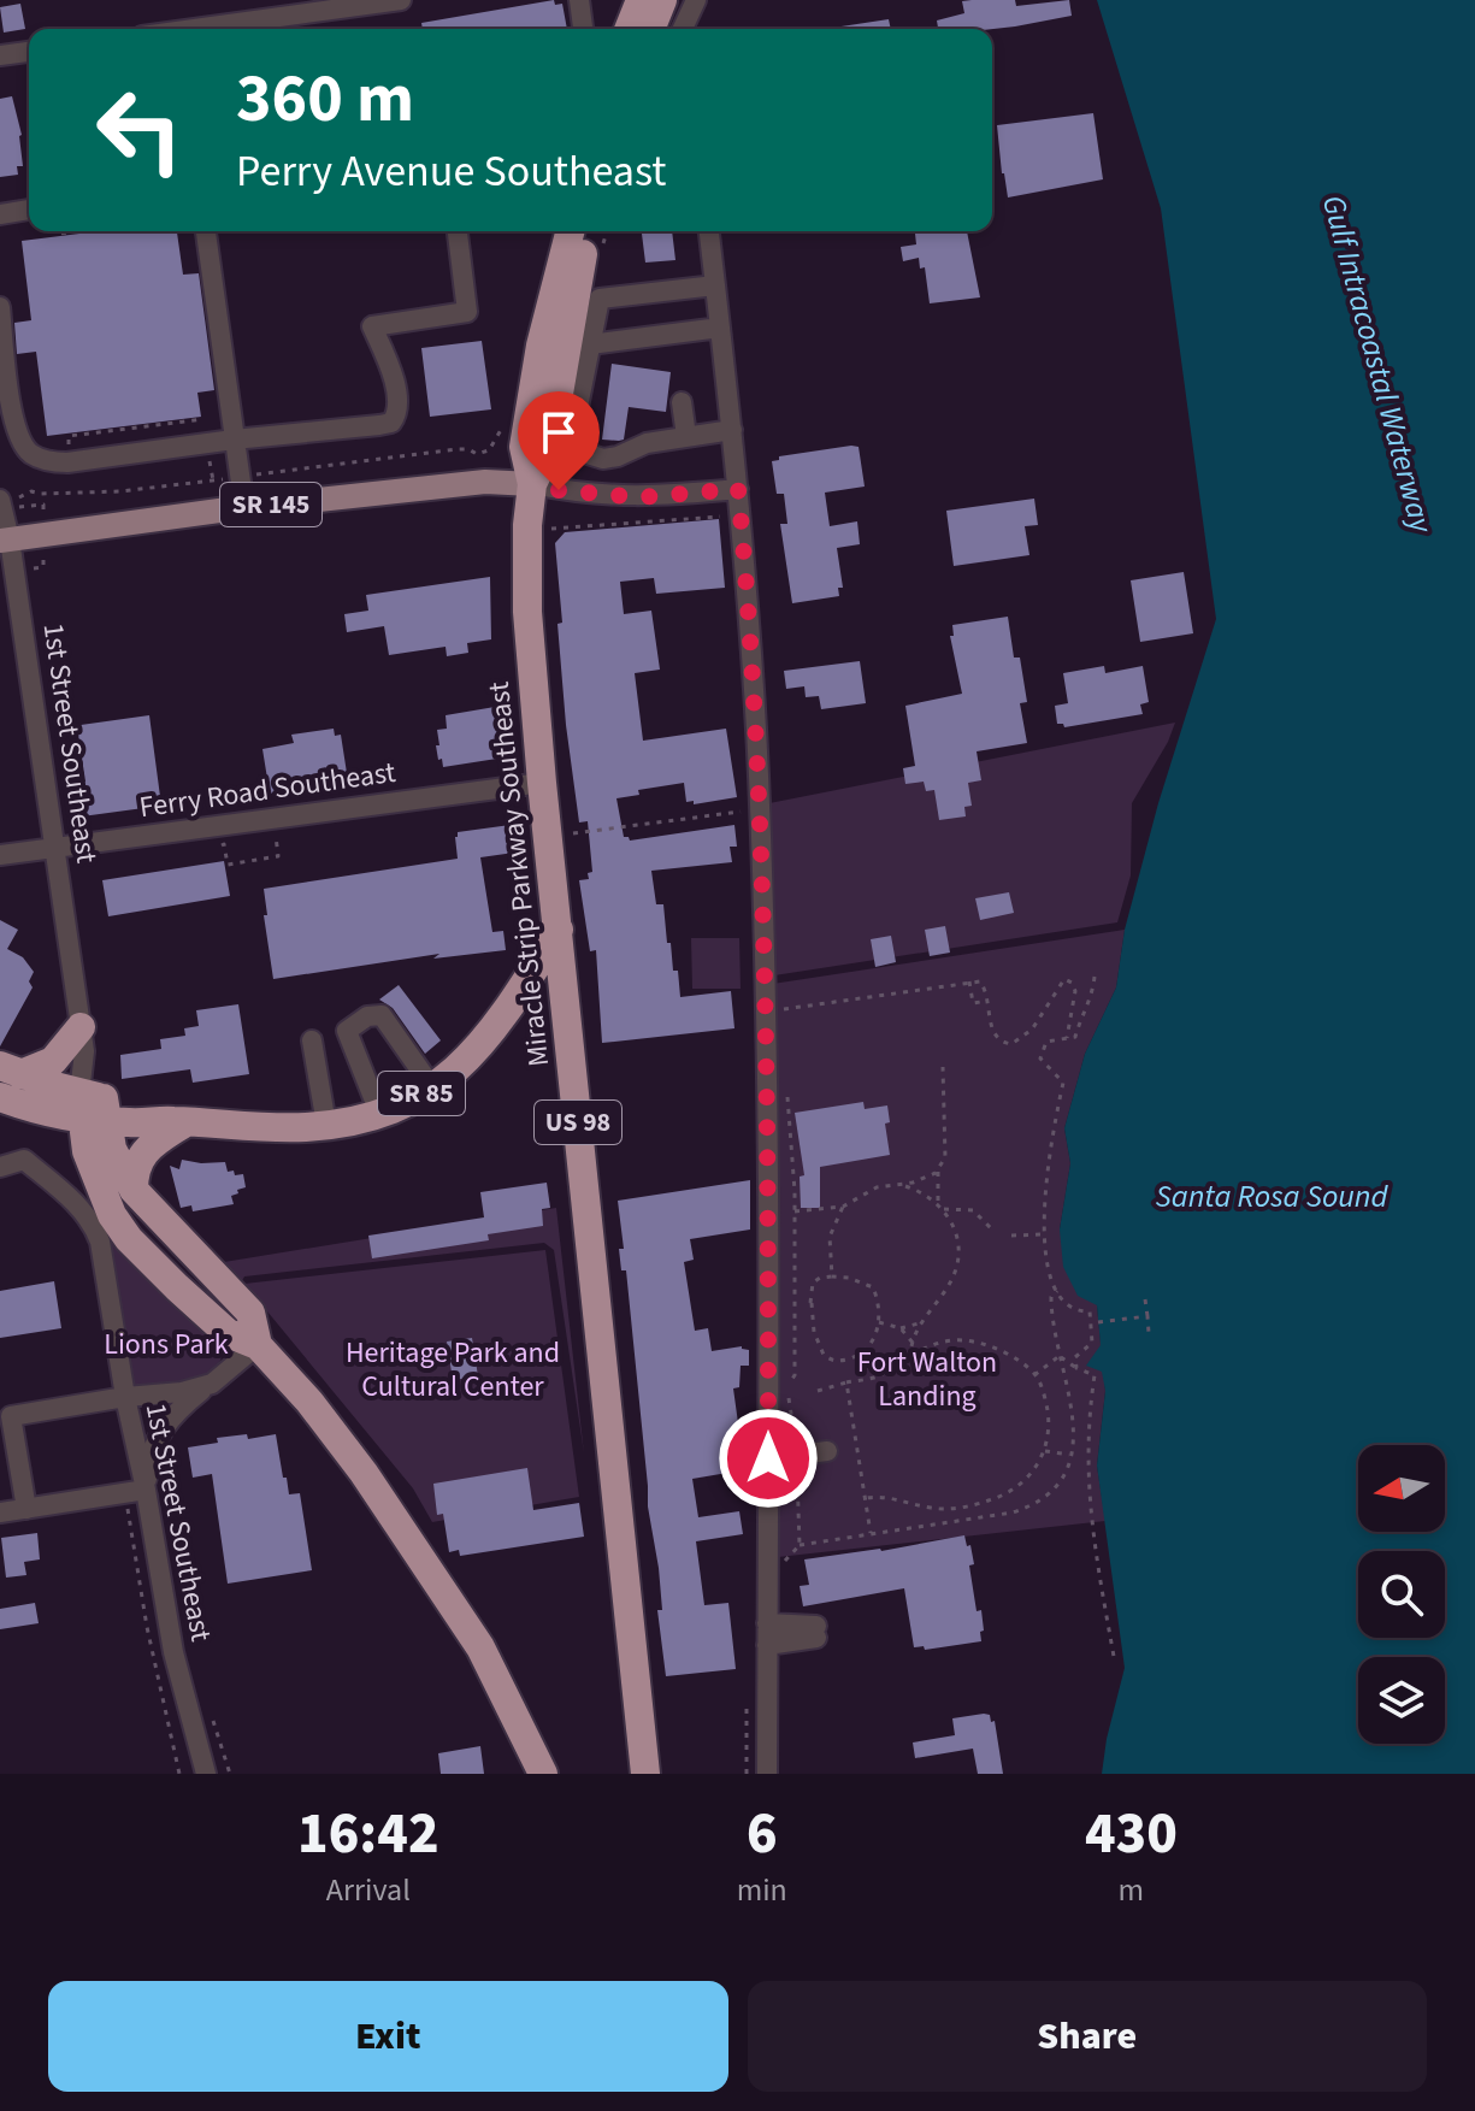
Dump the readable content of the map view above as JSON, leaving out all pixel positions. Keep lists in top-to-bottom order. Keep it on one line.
{"streets":{"highway":["Miracle Strip Parkway Southeast","SR 85","US 98"],"main road":["SR 145"],"street":["1st Street Southeast","Ferry Road Southeast"]},"crossings":[["SR 145","1st Street Southeast"],["SR 145","Miracle Strip Parkway Southeast"],["SR 145","US 98"],["1st Street Southeast","Ferry Road Southeast"],["1st Street Southeast","SR 85"],["Ferry Road Southeast","Miracle Strip Parkway Southeast"],["Miracle Strip Parkway Southeast","SR 85"],["Miracle Strip Parkway Southeast","US 98"]],"water":["Gulf Intracoastal Waterway","Santa Rosa Sound"],"parks":["Lions Park","Heritage Park and Cultural Center","Fort Walton Landing"],"north":"left","page":{"turn":["360 m","Perry Avenue Southeast"],"eta":["16:42","Arrival","6","min","430","m"],"buttons":["Exit","Share"]}}
